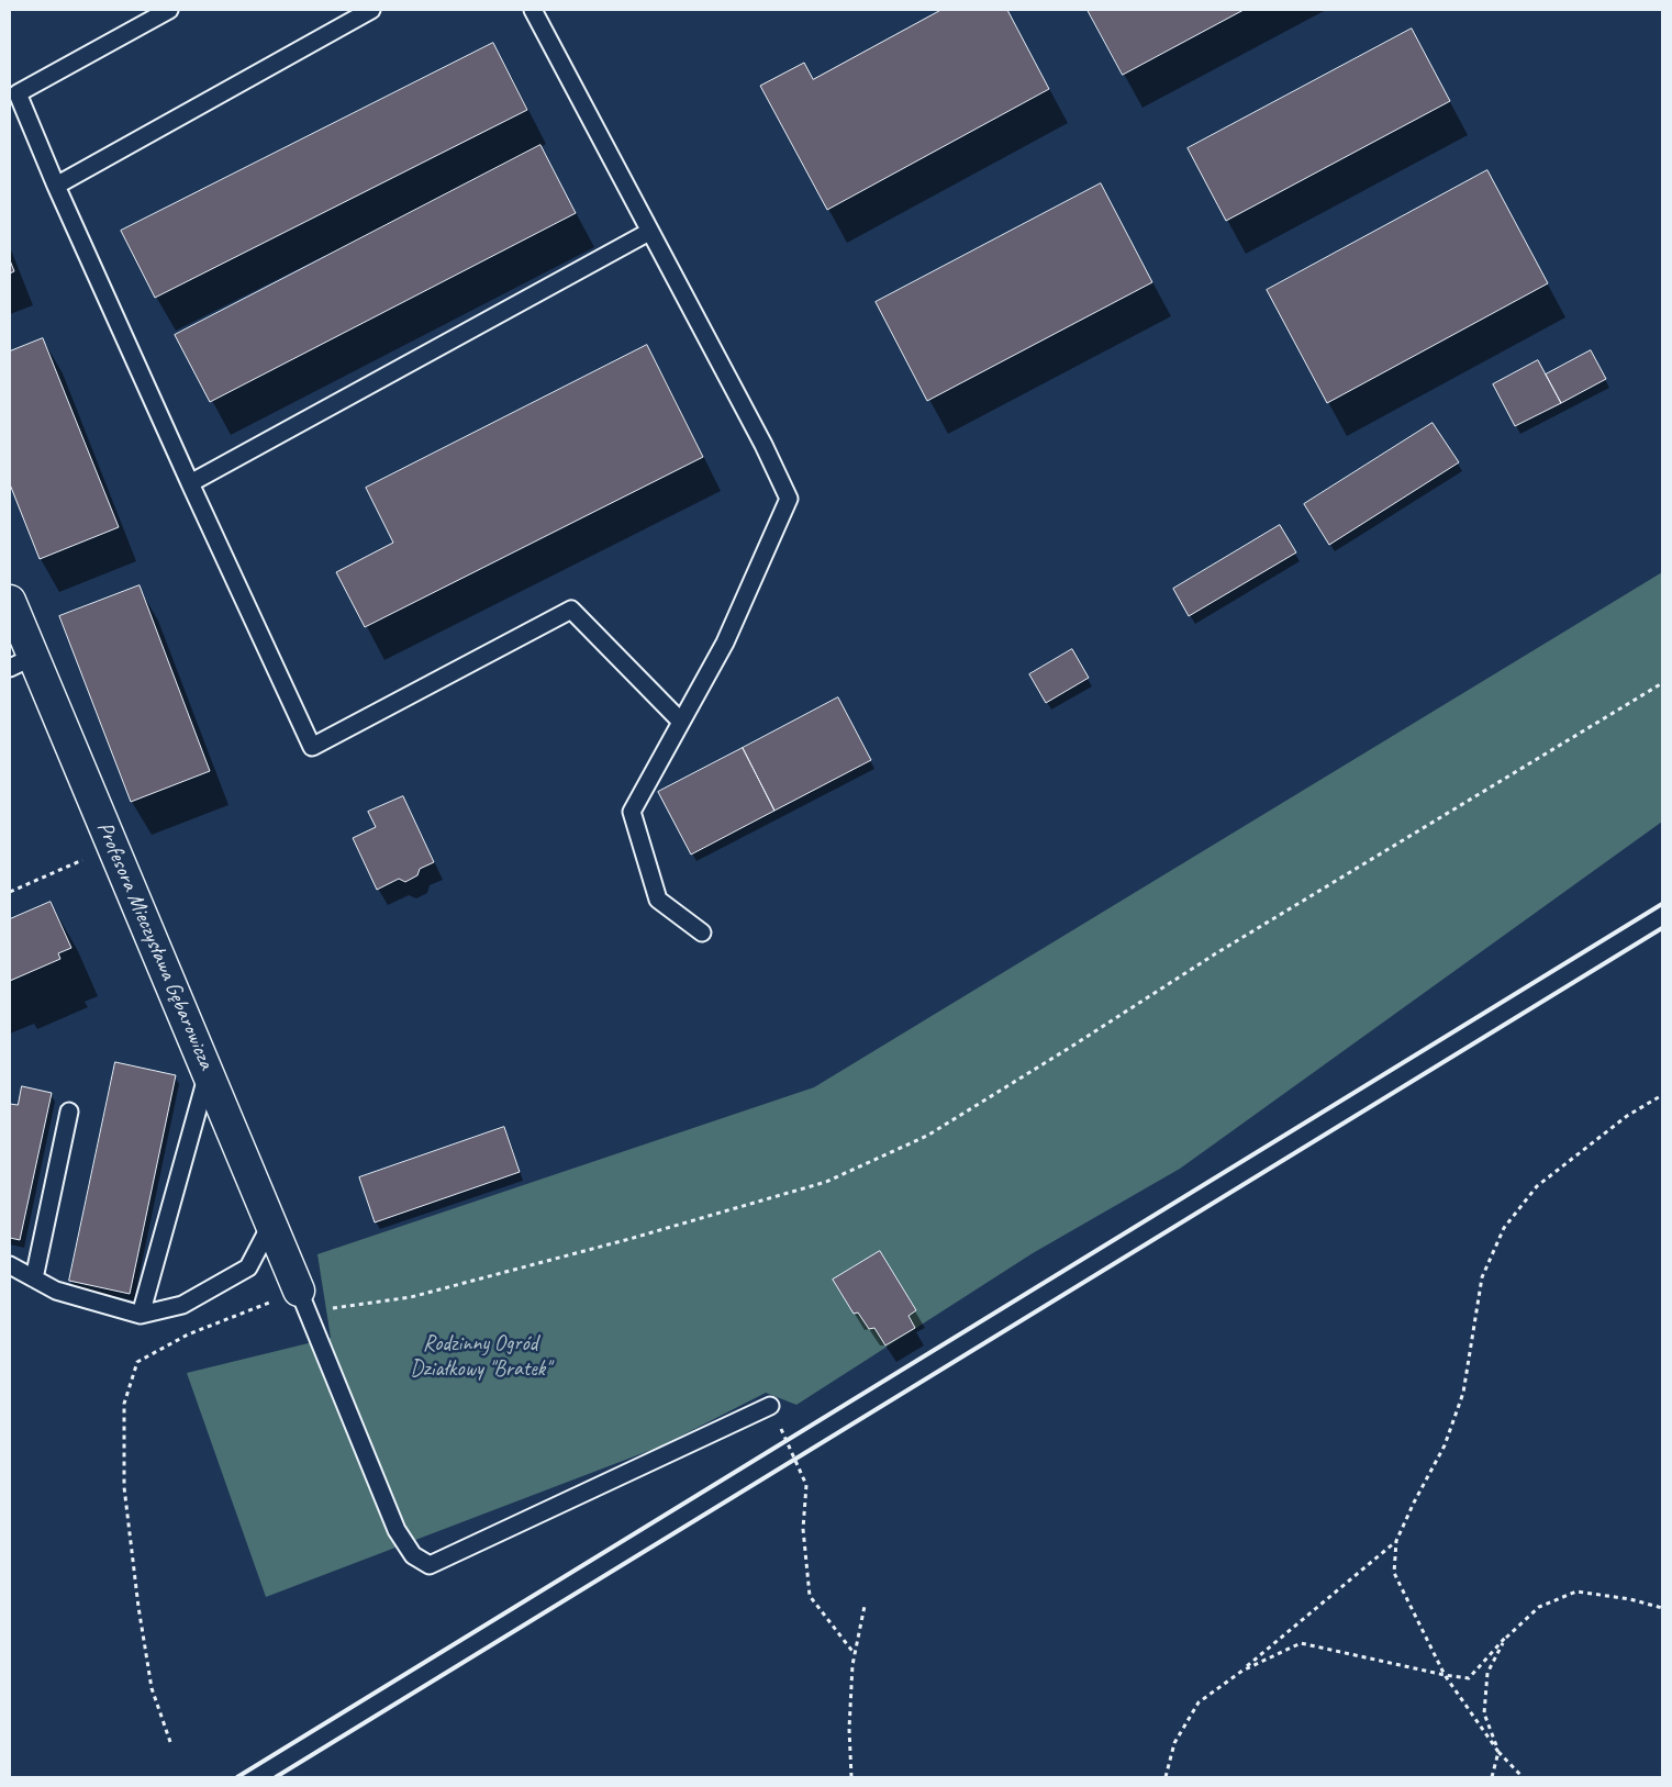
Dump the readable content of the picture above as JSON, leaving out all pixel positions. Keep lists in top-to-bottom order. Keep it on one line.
{"streets":{"street":["Profesora Mieczysława Gębarowicza"]},"parks":["Rodzinny Ogród Działkowy \"Bratek\""]}
